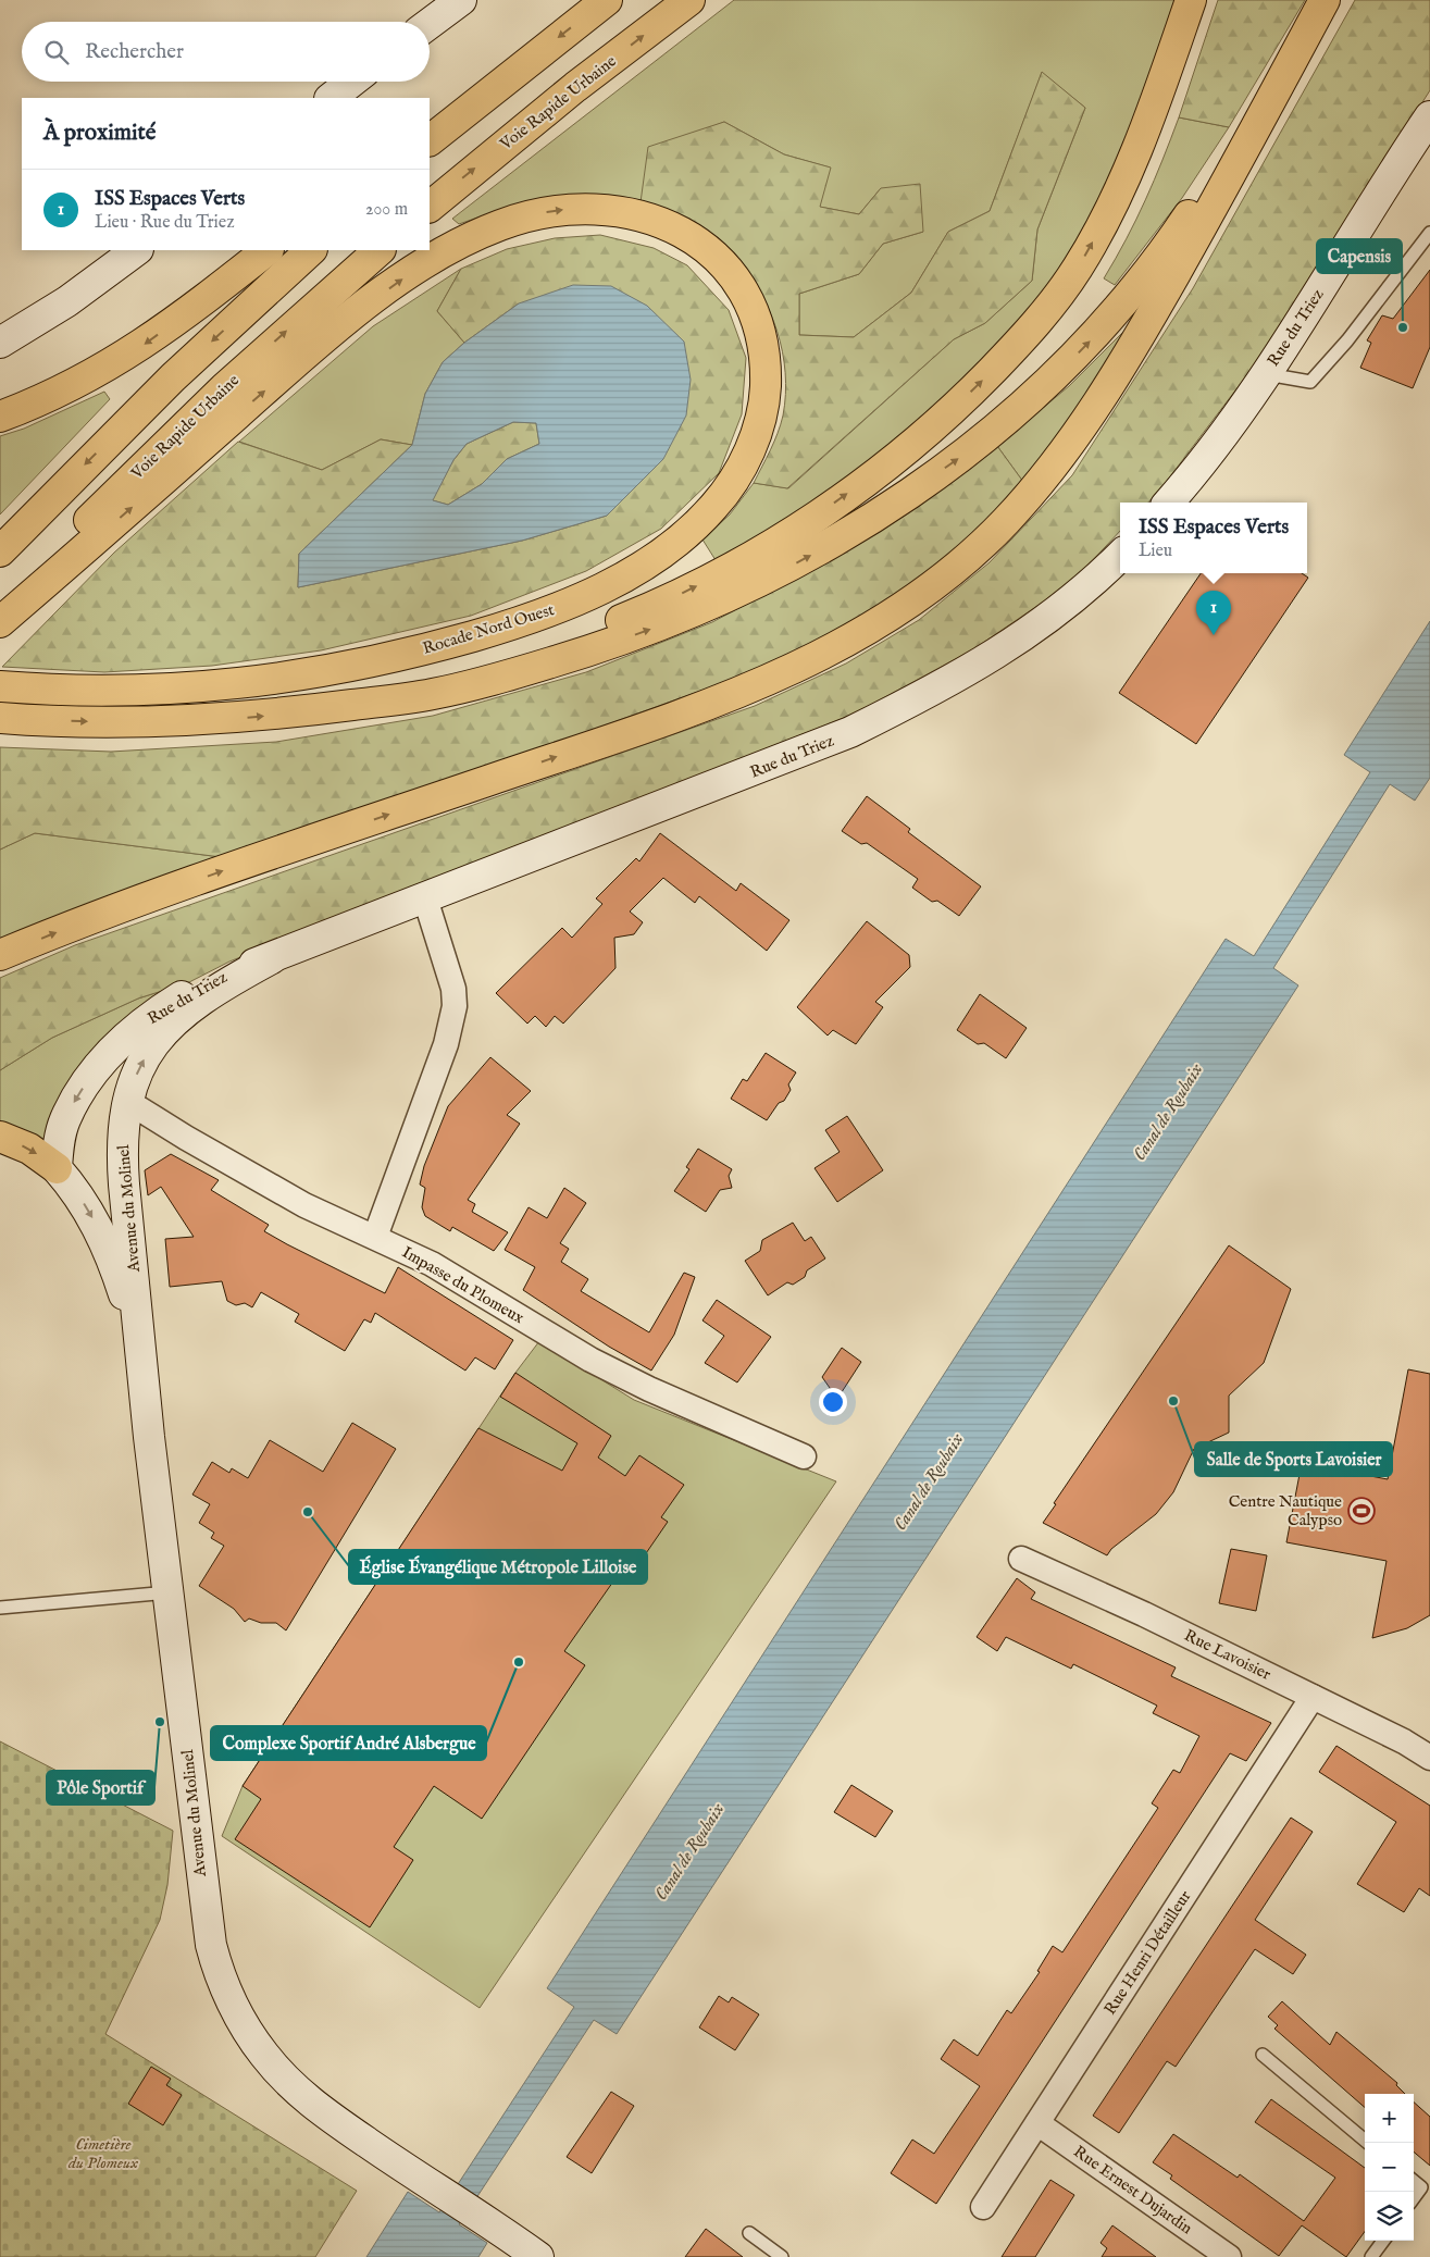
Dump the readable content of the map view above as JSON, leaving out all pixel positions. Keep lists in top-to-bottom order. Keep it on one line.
{"streets":{"highway":["Voie Rapide Urbaine","Rocade Nord Ouest"],"street":["Rue du Triez","Avenue du Molinel","Impasse du Plomeux","Rue Lavoisier","Rue Henri Détailleur","Rue Ernest Dujardin"]},"crossings":[["Rue du Triez","Avenue du Molinel"],["Avenue du Molinel","Impasse du Plomeux"],["Rue Lavoisier","Rue Henri Détailleur"],["Rue Henri Détailleur","Rue Ernest Dujardin"]],"water":["Canal de Roubaix"],"parks":["Cimetière du Plomeux"],"places":{"other":["Capensis","Salle de Sports Lavoisier","Église Évangélique Métropole Lilloise","Complexe Sportif André Alsbergue","Pôle Sportif"],"sports":["Centre Nautique Calypso"]},"page":{"search":"Rechercher","heading":"À proximité","list":[{"mark":"1","name":"ISS Espaces Verts","note":"Lieu · Rue du Triez","value":"200 m"}],"popup":["ISS Espaces Verts","Lieu"],"pins":"1","map_buttons":["+","−"]}}
